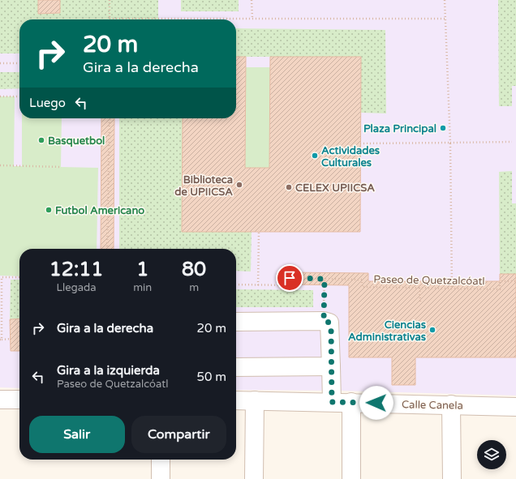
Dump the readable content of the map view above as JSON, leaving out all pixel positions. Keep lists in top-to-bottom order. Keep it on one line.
{"streets":{"street":["Calle Canela"],"path":["Paseo de Quetzalcóatl"]},"places":["Plaza Principal","Basquetbol","Actividades Culturales","Biblioteca de UPIICSA","CELEX UPIICSA","Futbol Americano","Ciencias Administrativas"],"page":{"turn":["20 m","Gira a la derecha"],"then":"Luego","eta":["12:11","Llegada","1","min","80","m"],"list":[{"name":"Gira a la derecha","value":"20 m"},{"name":"Gira a la izquierda","note":"Paseo de Quetzalcóatl","value":"50 m"}],"buttons":["Salir","Compartir"]}}
